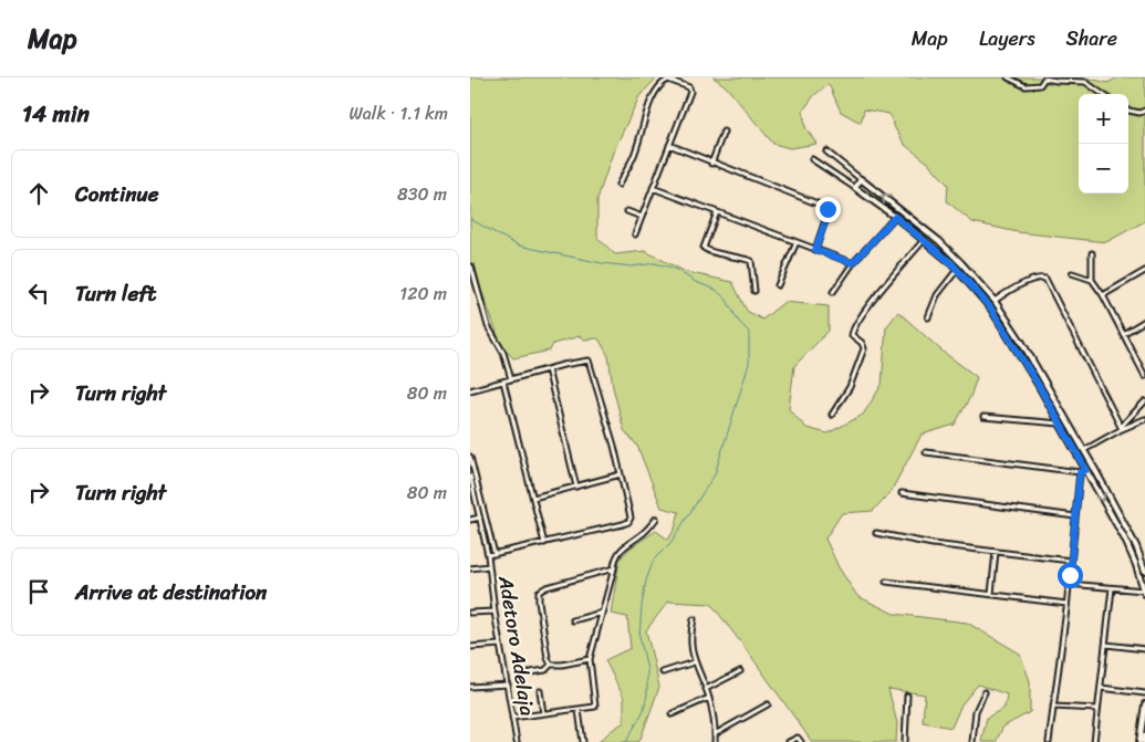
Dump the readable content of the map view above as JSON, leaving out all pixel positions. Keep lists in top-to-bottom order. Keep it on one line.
{"streets":{"street":["Adetoro Adelaja"]},"page":{"header":"Map","nav":["Map","Layers","Share"],"heading":["14 min","Walk · 1.1 km"],"map_buttons":["+","−"],"list":[["Continue","830 m"],["Turn left","120 m"],["Turn right","80 m"],["Turn right","80 m"],"Arrive at destination"]}}
